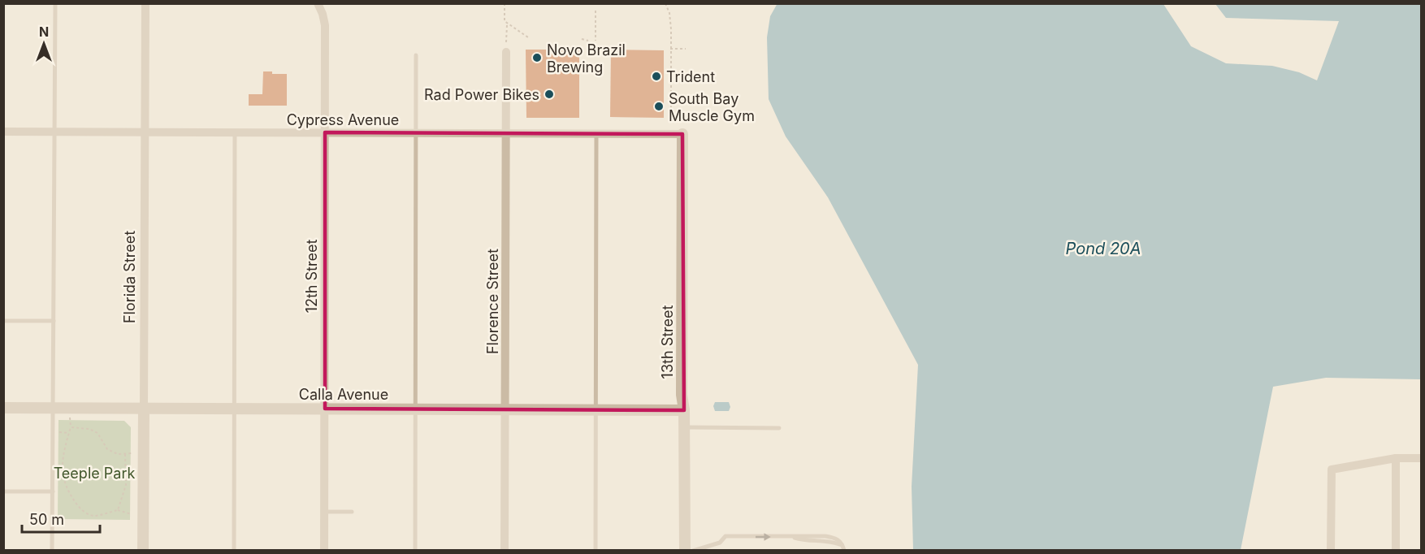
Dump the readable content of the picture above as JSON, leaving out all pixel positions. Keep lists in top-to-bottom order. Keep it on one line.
{"streets":{"street":["Cypress Avenue","12th Street","Florida Street","Florence Street","13th Street","Calla Avenue"]},"crossings":[["Cypress Avenue","12th Street"],["Cypress Avenue","Florida Street"],["Cypress Avenue","Florence Street"],["Cypress Avenue","13th Street"],["12th Street","Calla Avenue"],["Florida Street","Calla Avenue"],["Florence Street","Calla Avenue"],["13th Street","Calla Avenue"]],"water":["Pond 20A"],"parks":["Teeple Park"],"places":["Novo Brazil Brewing","Trident","Rad Power Bikes","South Bay Muscle Gym"],"scale_bar":"50 m","north":"top"}
